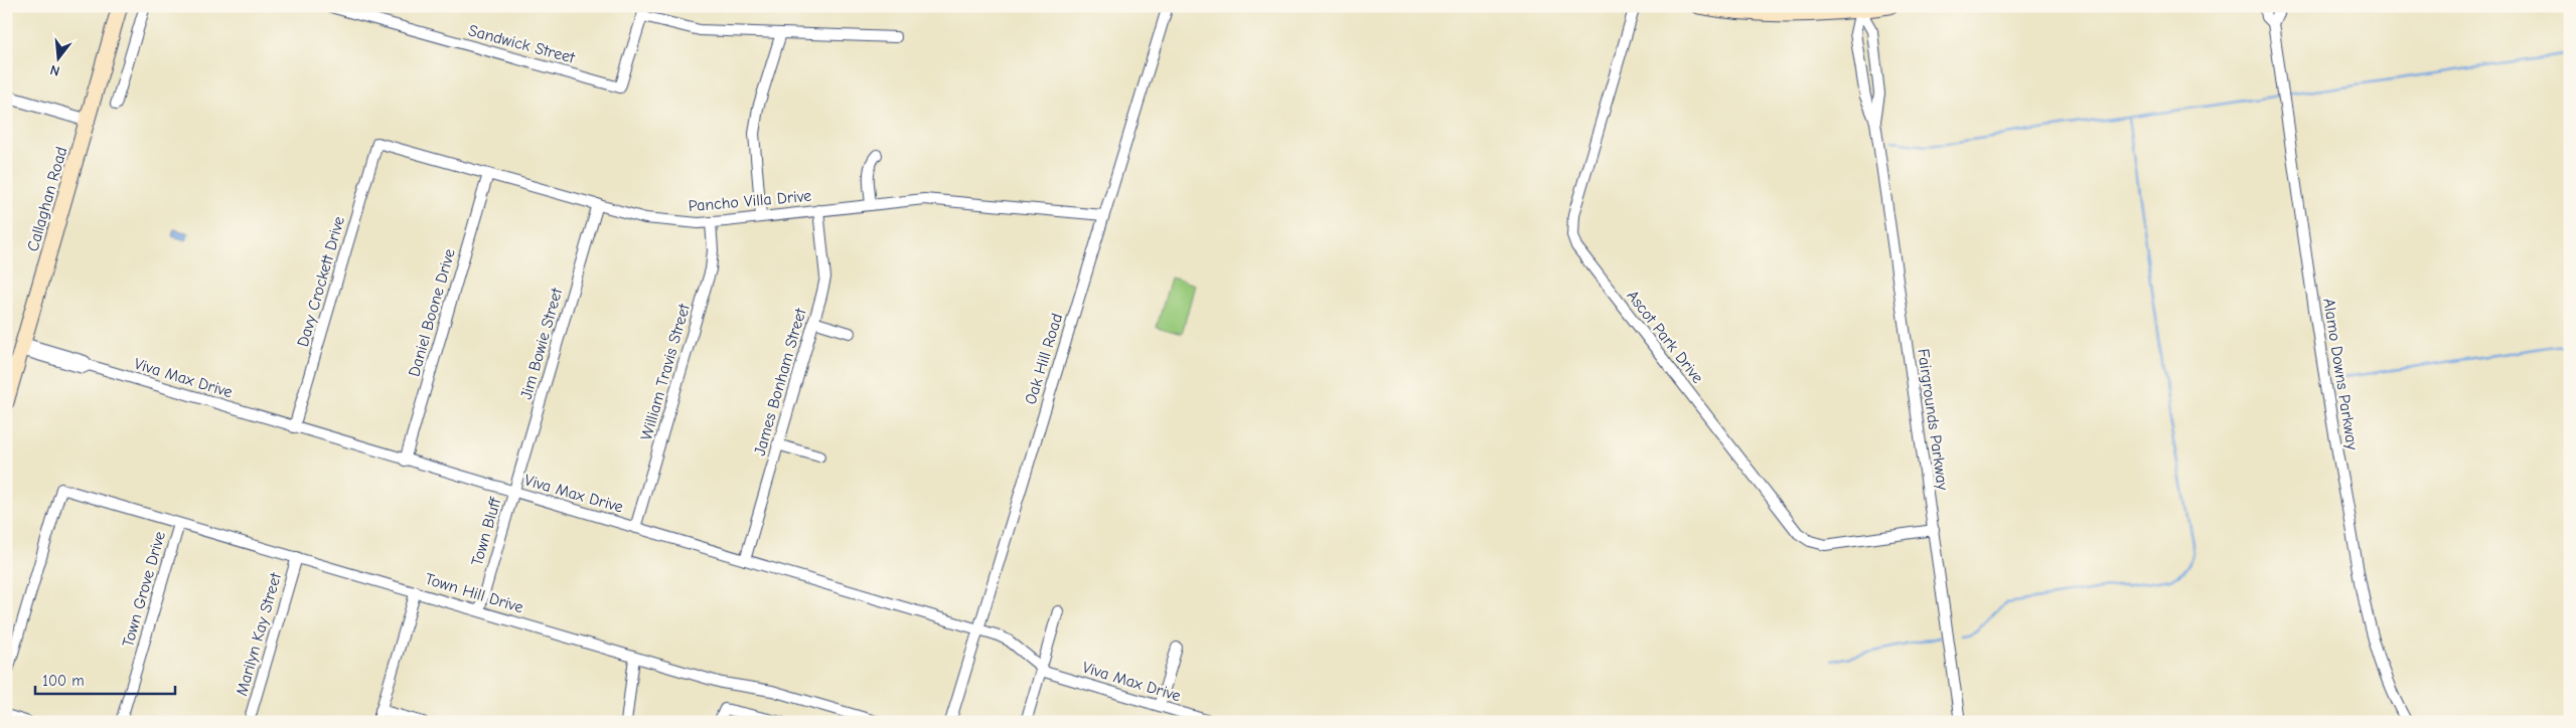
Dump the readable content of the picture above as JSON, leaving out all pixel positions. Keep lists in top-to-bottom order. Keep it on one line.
{"streets":{"main road":["Callaghan Road"],"street":["Sandwick Street","Pancho Villa Drive","Davy Crockett Drive","Daniel Boone Drive","Ascot Park Drive","Jim Bowie Street","Oak Hill Road","William Travis Street","Alamo Downs Parkway","Viva Max Drive","James Bonham Street","Fairgrounds Parkway","Town Bluff","Town Grove Drive","Town Hill Drive","Marilyn Kay Street"]},"crossings":[["Callaghan Road","Viva Max Drive"],["Pancho Villa Drive","Davy Crockett Drive"],["Pancho Villa Drive","Daniel Boone Drive"],["Pancho Villa Drive","Jim Bowie Street"],["Pancho Villa Drive","Oak Hill Road"],["Pancho Villa Drive","William Travis Street"],["Pancho Villa Drive","James Bonham Street"],["Davy Crockett Drive","Viva Max Drive"],["Daniel Boone Drive","Viva Max Drive"],["Ascot Park Drive","Fairgrounds Parkway"],["Jim Bowie Street","Viva Max Drive"],["Jim Bowie Street","Town Bluff"],["Oak Hill Road","Viva Max Drive"],["William Travis Street","Viva Max Drive"],["Viva Max Drive","James Bonham Street"],["Viva Max Drive","Town Bluff"],["Town Bluff","Town Hill Drive"],["Town Grove Drive","Town Hill Drive"],["Town Hill Drive","Marilyn Kay Street"]],"scale_bar":"100 m","north":"bottom"}
